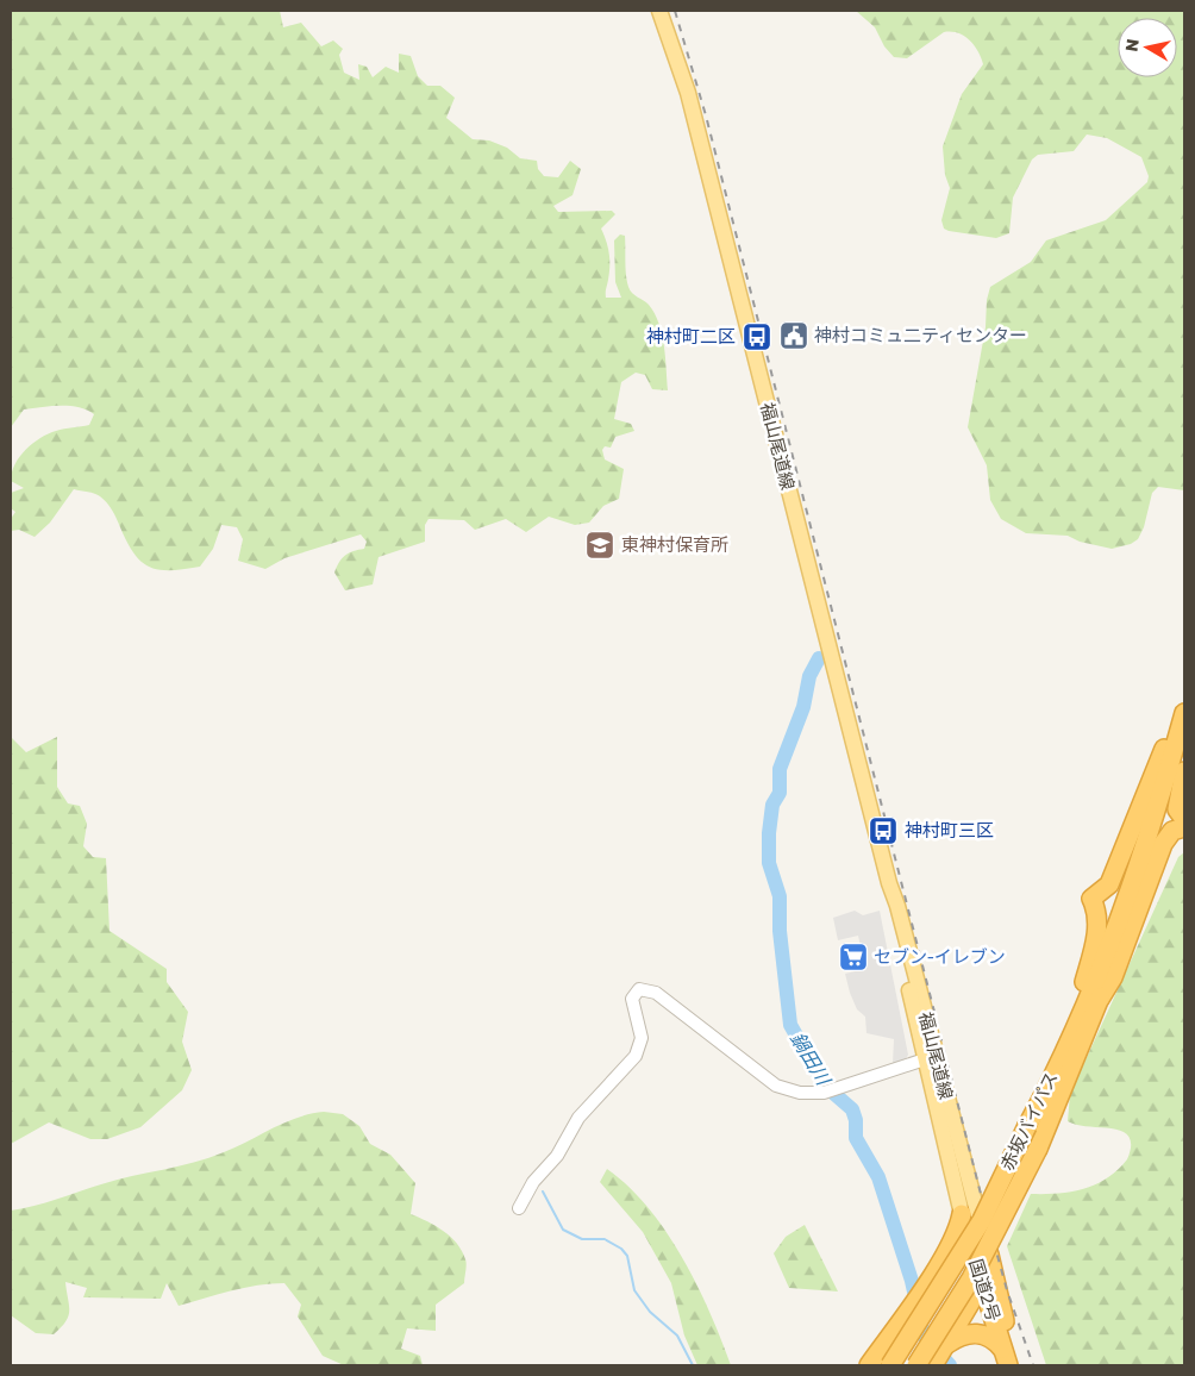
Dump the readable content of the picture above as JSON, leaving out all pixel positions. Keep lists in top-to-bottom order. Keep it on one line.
{"streets":{"highway":["赤坂バイパス","国道2号"],"main road":["福山尾道線"]},"crossings":[["福山尾道線","国道2号"]],"water":["鍋田川"],"places":{"public building":["神村コミュ二ティセンター"],"bus stop":["神村町二区","神村町三区"],"school or university":["東神村保育所"],"supermarket":["セブン-イレブン"]},"north":"left"}
